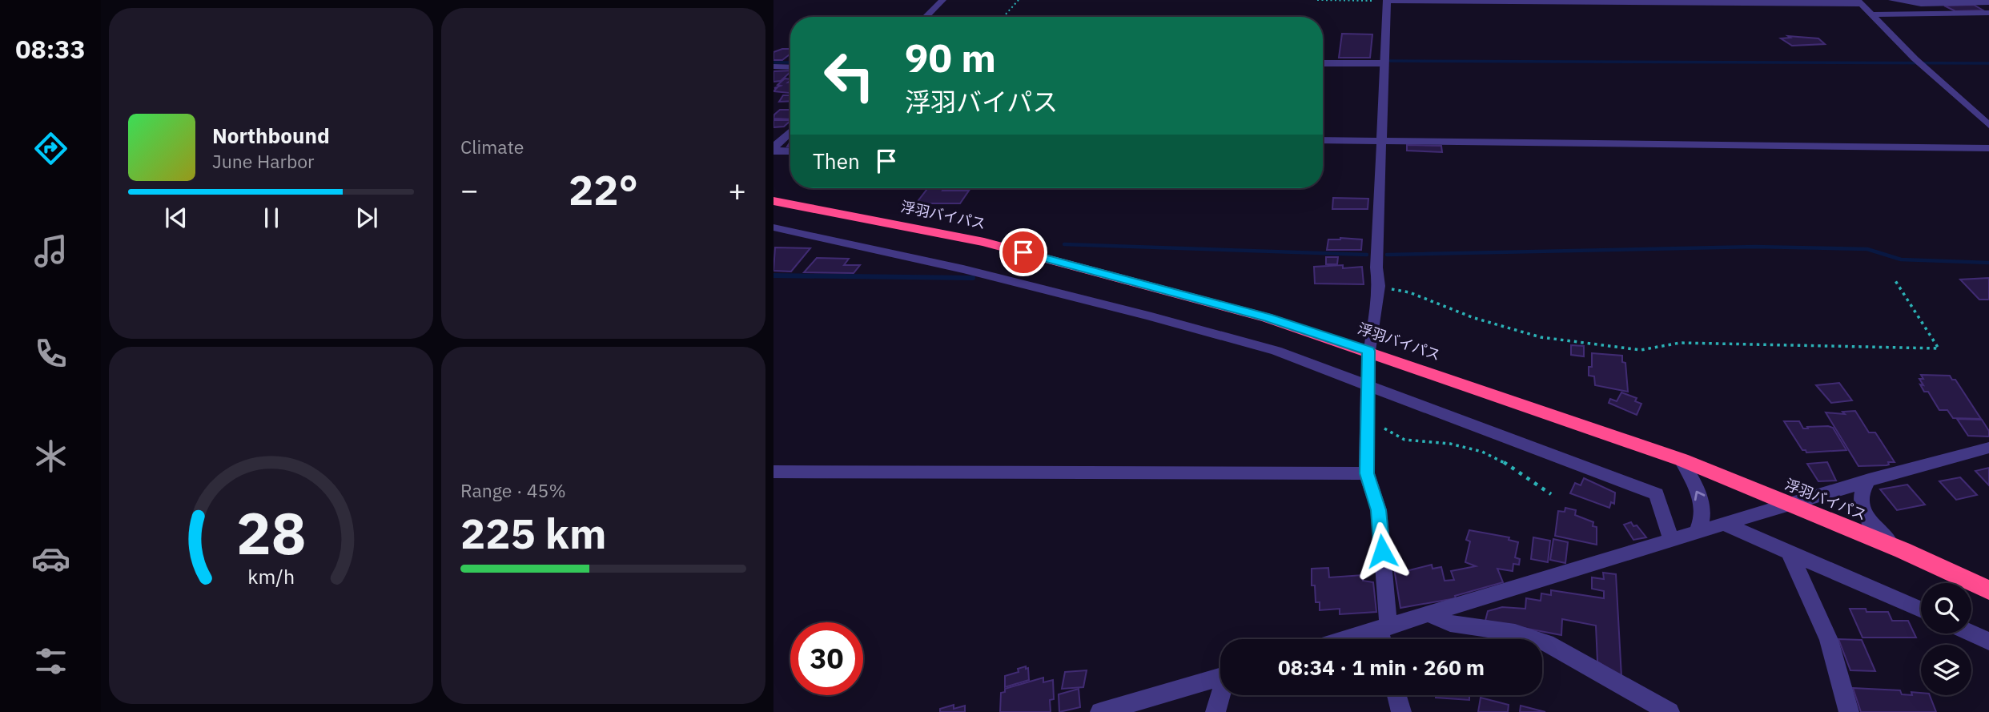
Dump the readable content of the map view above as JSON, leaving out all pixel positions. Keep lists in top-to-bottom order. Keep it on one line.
{"streets":{"highway":["浮羽バイパス"]},"page":{"tabs":"08:33","tile":["Climate",["Range · 45%","225 km"]],"turn":["90 m","浮羽バイパス"],"song":["Northbound","June Harbor"],"then":"Then","heat":["−","22°","+"],"limit":"30","trip":"08:34 · 1 min · 260 m","gauge":["28","km/h"]}}
